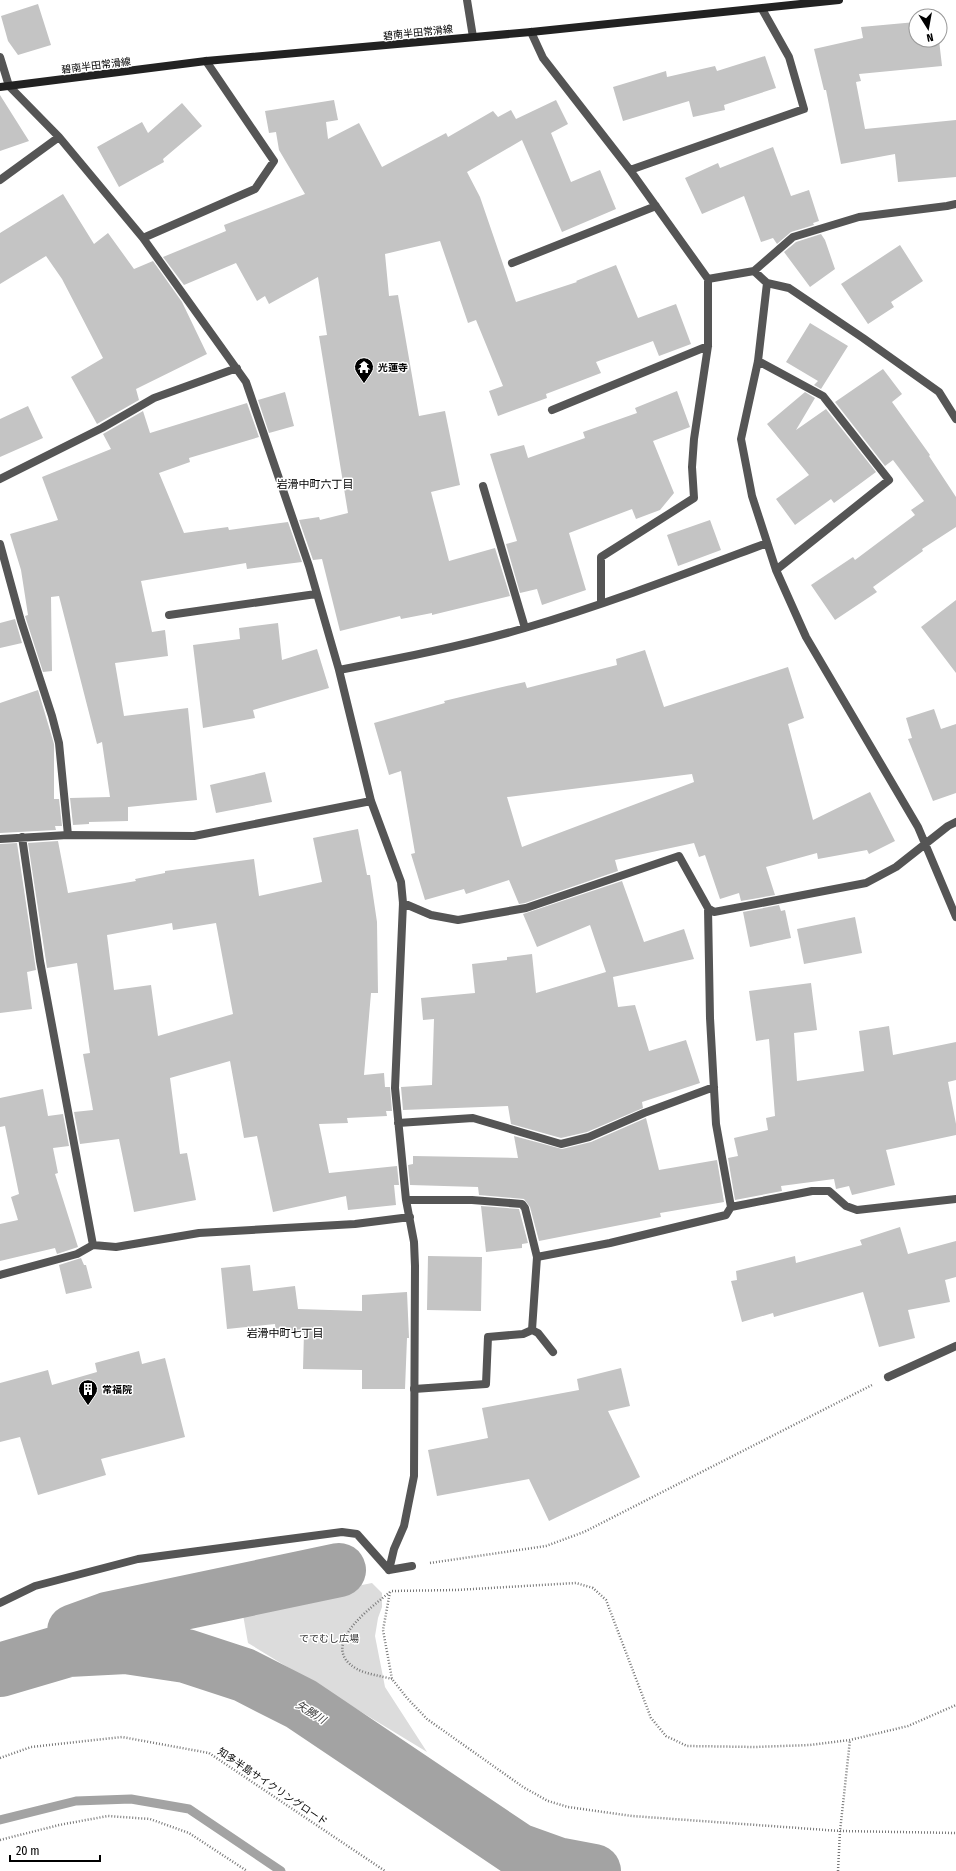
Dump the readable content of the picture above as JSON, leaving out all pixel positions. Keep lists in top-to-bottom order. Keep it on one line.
{"streets":{"main road":["碧南半田常滑線"],"path":["知多半島サイクリングロード"]},"districts":["岩滑中町六丁目","岩滑中町七丁目"],"water":["矢勝川"],"parks":["ででむし広場"],"places":{"temple":["光蓮寺"],"building":["常福院"]},"scale_bar":"20 m","north":"bottom"}
